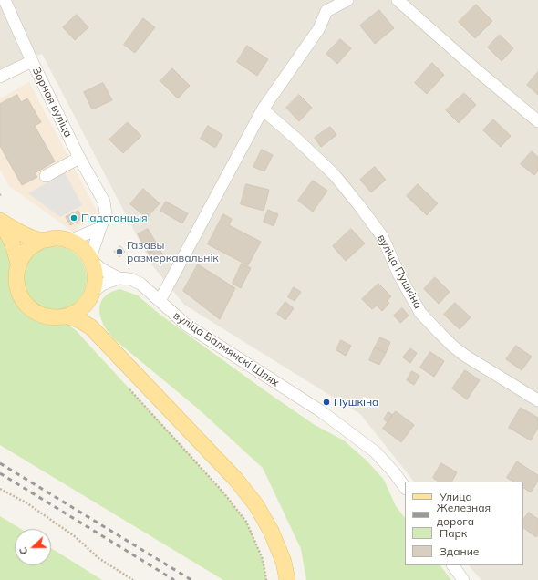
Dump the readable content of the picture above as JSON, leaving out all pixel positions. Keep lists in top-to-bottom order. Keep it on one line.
{"streets":{"main road":["вуліца Валмянскі Шлях"],"street":["Зорная вуліца","вуліца Пушкіна"]},"places":["Падстанцыя","Газавы размеркавальнік","Пушкіна"],"legend":["Улица","Железная дорога","Парк","Здание"],"north":"left"}
